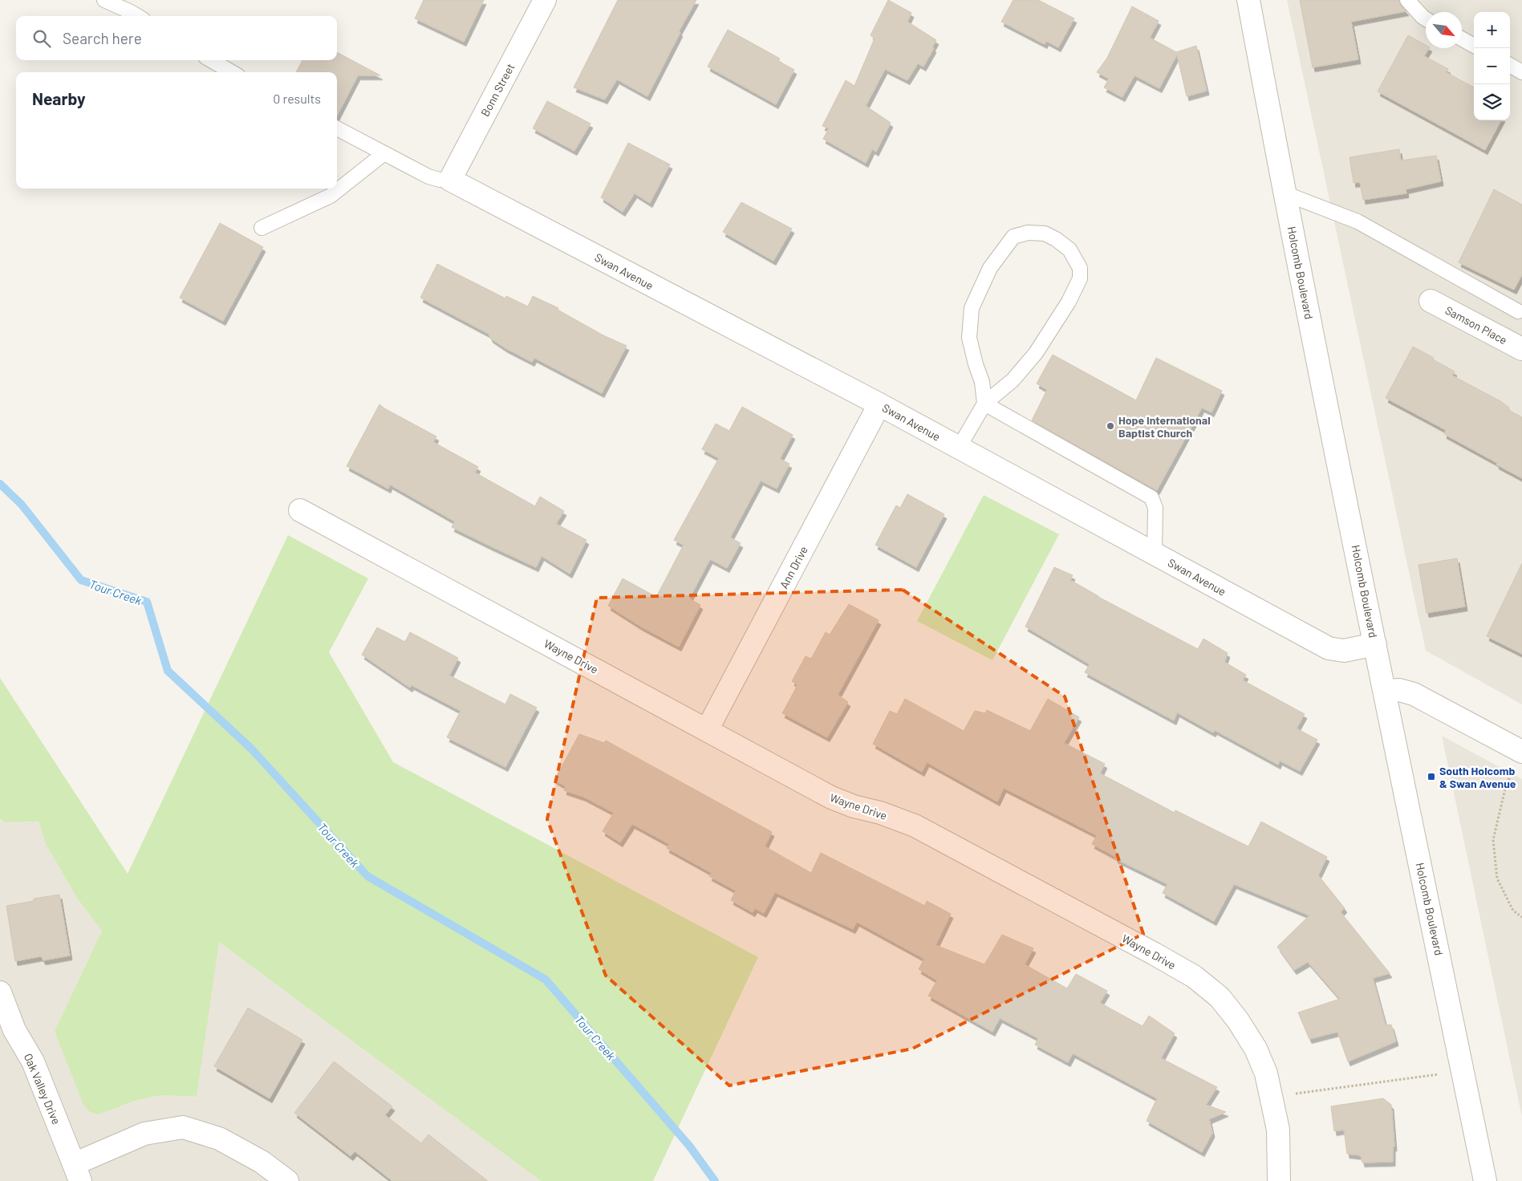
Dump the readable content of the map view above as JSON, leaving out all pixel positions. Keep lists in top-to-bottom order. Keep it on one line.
{"streets":{"street":["Bonn Street","Swan Avenue","Holcomb Boulevard","Samson Place","Ann Drive","Wayne Drive","Oak Valley Drive"]},"crossings":[["Bonn Street","Swan Avenue"],["Swan Avenue","Holcomb Boulevard"],["Swan Avenue","Ann Drive"],["Ann Drive","Wayne Drive"]],"water":["Tour Creek"],"places":{"other":["Hope International Baptist Church"],"transit":["South Holcomb & Swan Avenue"]},"north":"bottom right","page":{"map_buttons":["+","−"],"search":"Search here","heading":["Nearby","0 results"]}}
